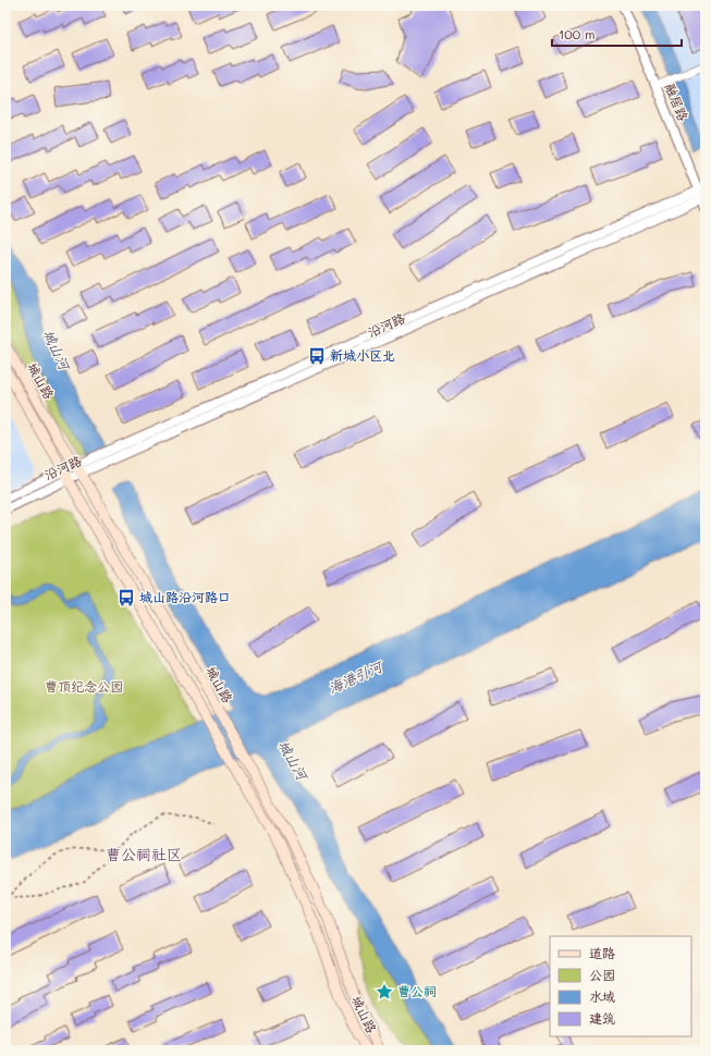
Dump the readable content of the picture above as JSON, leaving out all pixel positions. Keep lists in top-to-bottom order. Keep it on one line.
{"streets":{"main road":["城山路"],"street":["融居路","沿河路"]},"crossings":[["融居路","沿河路"],["沿河路","城山路"]],"districts":["曹公祠社区"],"water":["城山河","海港引河"],"parks":["曹顶纪念公园"],"places":{"bus stop":["新城小区北","城山路沿河路口"],"place":["曹公祠"]},"legend":["道路","公园","水域","建筑"],"scale_bar":"100 m"}
